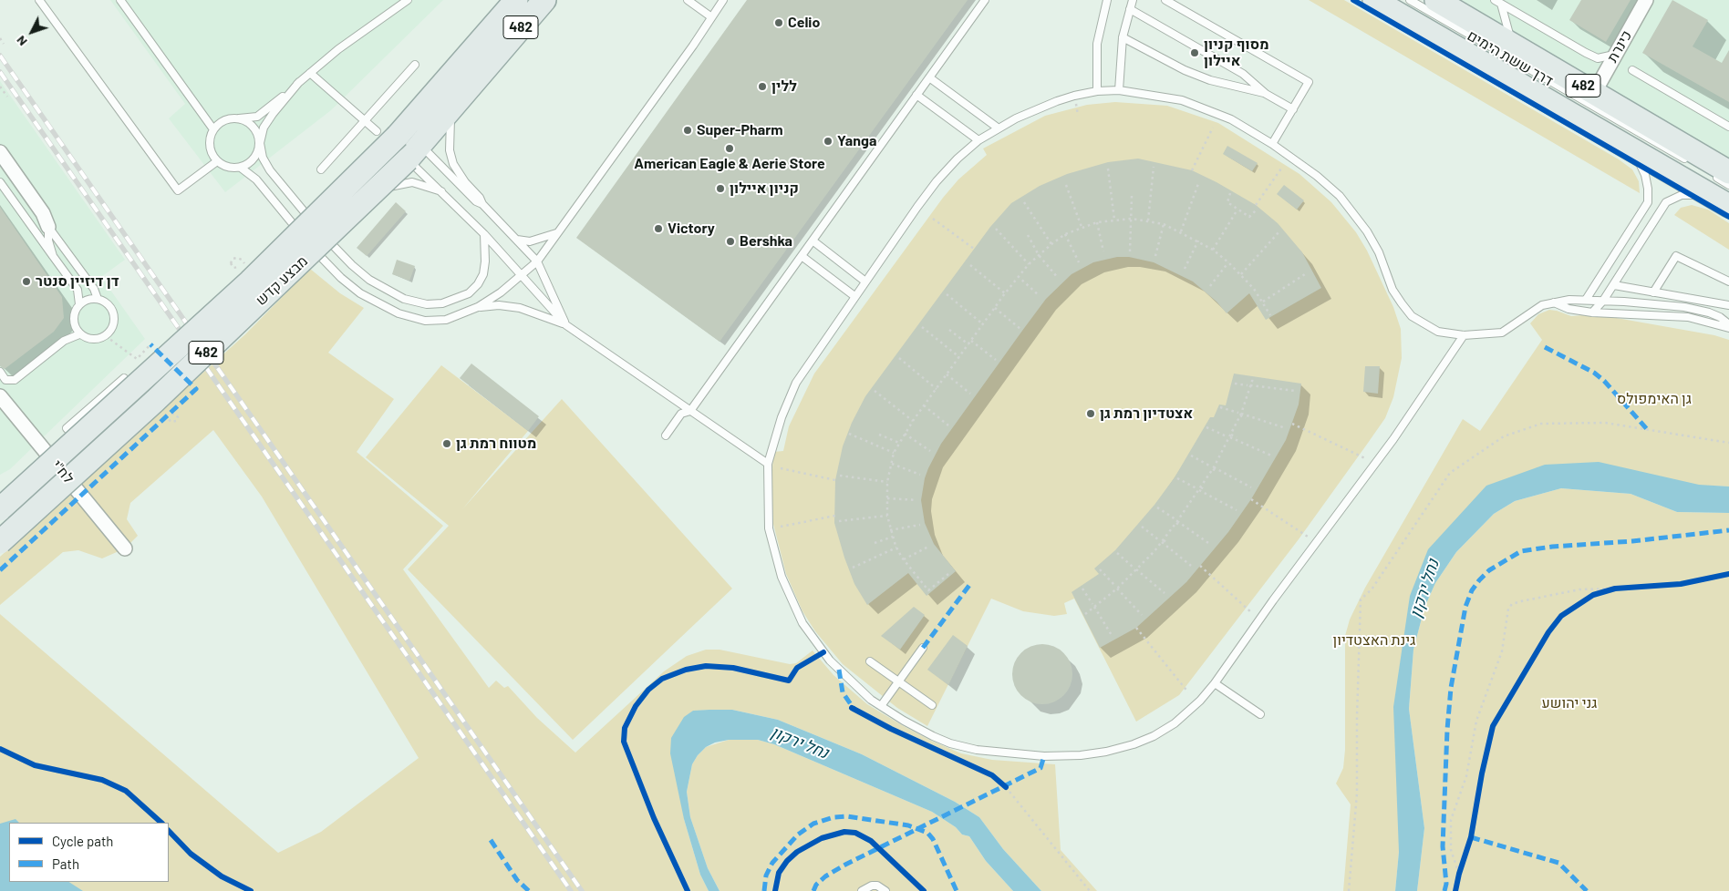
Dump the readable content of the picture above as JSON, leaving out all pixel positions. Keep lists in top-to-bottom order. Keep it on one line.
{"streets":{"main road":["482","דרך ששת הימים","מבצע קדש"],"street":["כינרת","לח\"י"]},"crossings":[["כינרת","דרך ששת הימים"]],"water":["נחל ירקון"],"parks":["גן האימפולס","גינת האצטדיון","גני יהושע"],"places":["Celio","מסוף קניון איילון","ללין","Super-Pharm","Yanga","American Eagle & Aerie Store","קניון איילון","Victory","Bershka","דן דיזיין סנטר","אצטדיון רמת גן","מטווח רמת גן"],"legend":["Cycle path","Path"],"north":"bottom left"}
